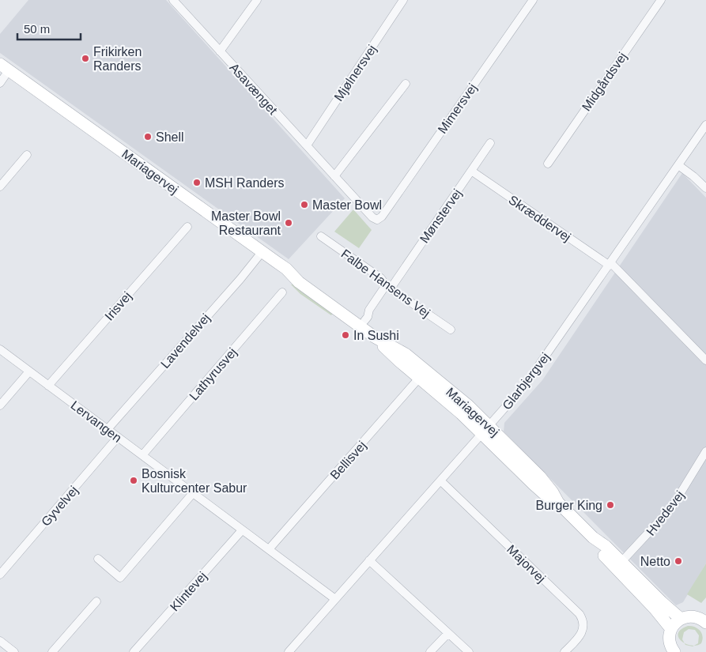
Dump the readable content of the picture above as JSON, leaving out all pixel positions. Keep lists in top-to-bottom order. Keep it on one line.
{"streets":{"street":["Mjølnersvej","Midgårdsvej","Asavænget","Mimersvej","Mariagervej","Mønstervej","Skræddervej","Falbe Hansens Vej","Irisvej","Lavendelvej","Lathyrusvej","Glarbjergvej","Lervangen","Bellisvej","Gyvelvej","Hvedevej","Majorvej","Klintevej"]},"crossings":[["Mjølnersvej","Asavænget"],["Asavænget","Mimersvej"],["Mariagervej","Lavendelvej"],["Mariagervej","Glarbjergvej"],["Mariagervej","Bellisvej"],["Mariagervej","Hvedevej"],["Mønstervej","Skræddervej"],["Mønstervej","Falbe Hansens Vej"],["Skræddervej","Glarbjergvej"],["Irisvej","Lervangen"],["Lavendelvej","Lervangen"],["Lathyrusvej","Lervangen"],["Glarbjergvej","Lervangen"],["Glarbjergvej","Majorvej"],["Lervangen","Bellisvej"],["Lervangen","Gyvelvej"],["Lervangen","Klintevej"]],"places":["Frikirken Randers","Shell","MSH Randers","Master Bowl","Master Bowl Restaurant","In Sushi","Bosnisk Kulturcenter Sabur","Burger King","Netto"],"scale_bar":"50 m"}
